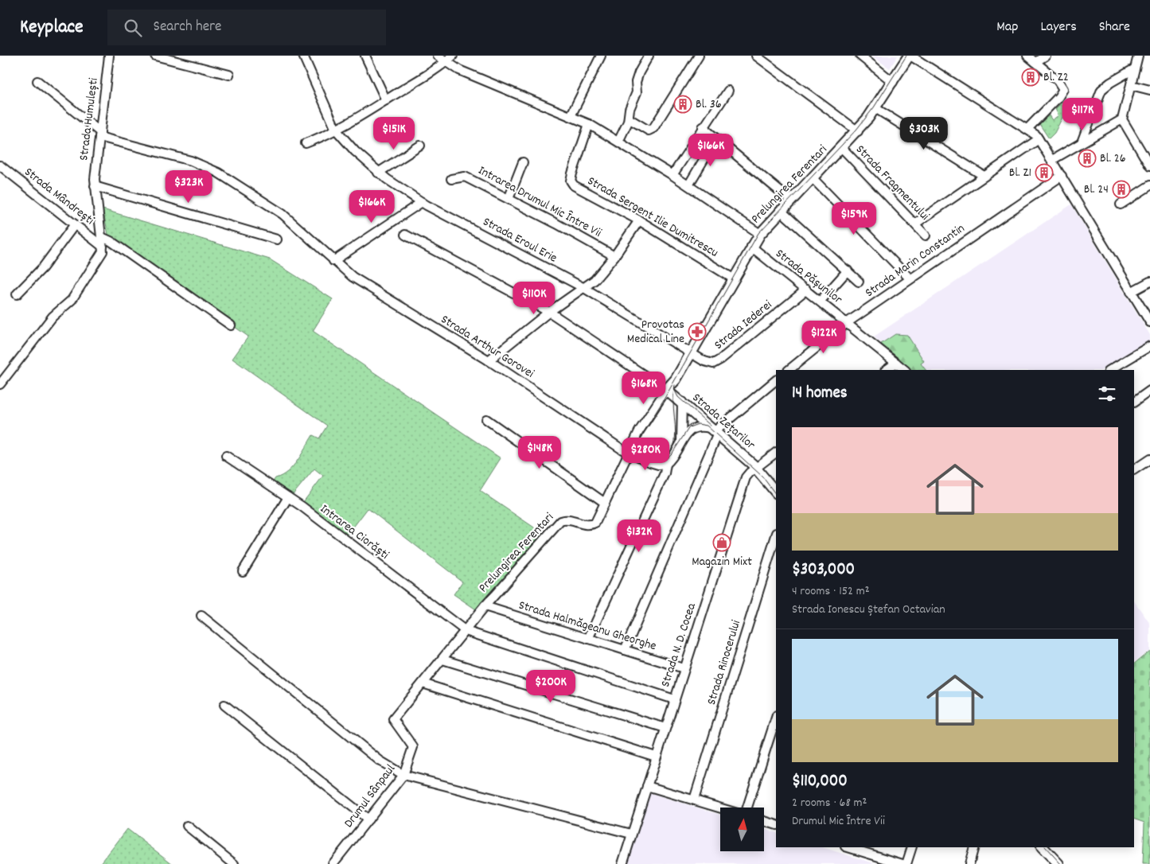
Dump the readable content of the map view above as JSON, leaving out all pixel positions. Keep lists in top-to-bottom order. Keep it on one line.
{"streets":{"main road":["Prelungirea Ferentari","Strada Zețarilor"],"street":["Strada Humulești","Strada Fragmentului","Strada Mândrești","Intrarea Drumul Mic Între Vii","Strada Sergent Ilie Dumitrescu","Strada Eroul Erie","Strada Marin Constantin","Strada Pășunilor","Strada Iederei","Strada Arthur Gorovei","Intrarea Ciorăști","Strada Halmăgeanu Gheorghe","Strada N. D. Cocea","Strada Rinocerului","Drumul Sânpaul"]},"crossings":[["Strada Humulești","Strada Mândrești"],["Strada Humulești","Strada Arthur Gorovei"],["Strada Fragmentului","Prelungirea Ferentari"],["Prelungirea Ferentari","Strada Sergent Ilie Dumitrescu"],["Prelungirea Ferentari","Strada Eroul Erie"],["Prelungirea Ferentari","Strada Pășunilor"],["Prelungirea Ferentari","Strada Iederei"],["Prelungirea Ferentari","Strada Arthur Gorovei"],["Prelungirea Ferentari","Strada Zețarilor"],["Prelungirea Ferentari","Intrarea Ciorăști"],["Prelungirea Ferentari","Strada Halmăgeanu Gheorghe"],["Prelungirea Ferentari","Drumul Sânpaul"],["Strada Eroul Erie","Strada Iederei"],["Strada Marin Constantin","Strada Pășunilor"],["Strada Pășunilor","Strada Iederei"],["Strada Zețarilor","Strada N. D. Cocea"],["Intrarea Ciorăști","Strada N. D. Cocea"],["Strada Halmăgeanu Gheorghe","Strada N. D. Cocea"]],"places":{"building":["Bl. Z2","Bl. 36","Bl. 26","Bl. Z1","Bl. 24"],"pharmacy":["Provotas Medical Line"],"shop":["Magazin Mixt"]},"north":"top","page":{"header":"Keyplace","search":"Search here","nav":["Map","Layers","Share"],"price":["$117K","$151K","$303K","$166K","$323K","$166K","$159K","$110K","$122K","$168K","$148K","$280K","$132K","$200K"],"heading":"14 homes","list":[{"name":"$303,000","note":"4 rooms · 152 m² · Strada Ionescu Ștefan Octavian"},{"name":"$110,000","note":"2 rooms · 68 m² · Drumul Mic Între Vii"}]}}
